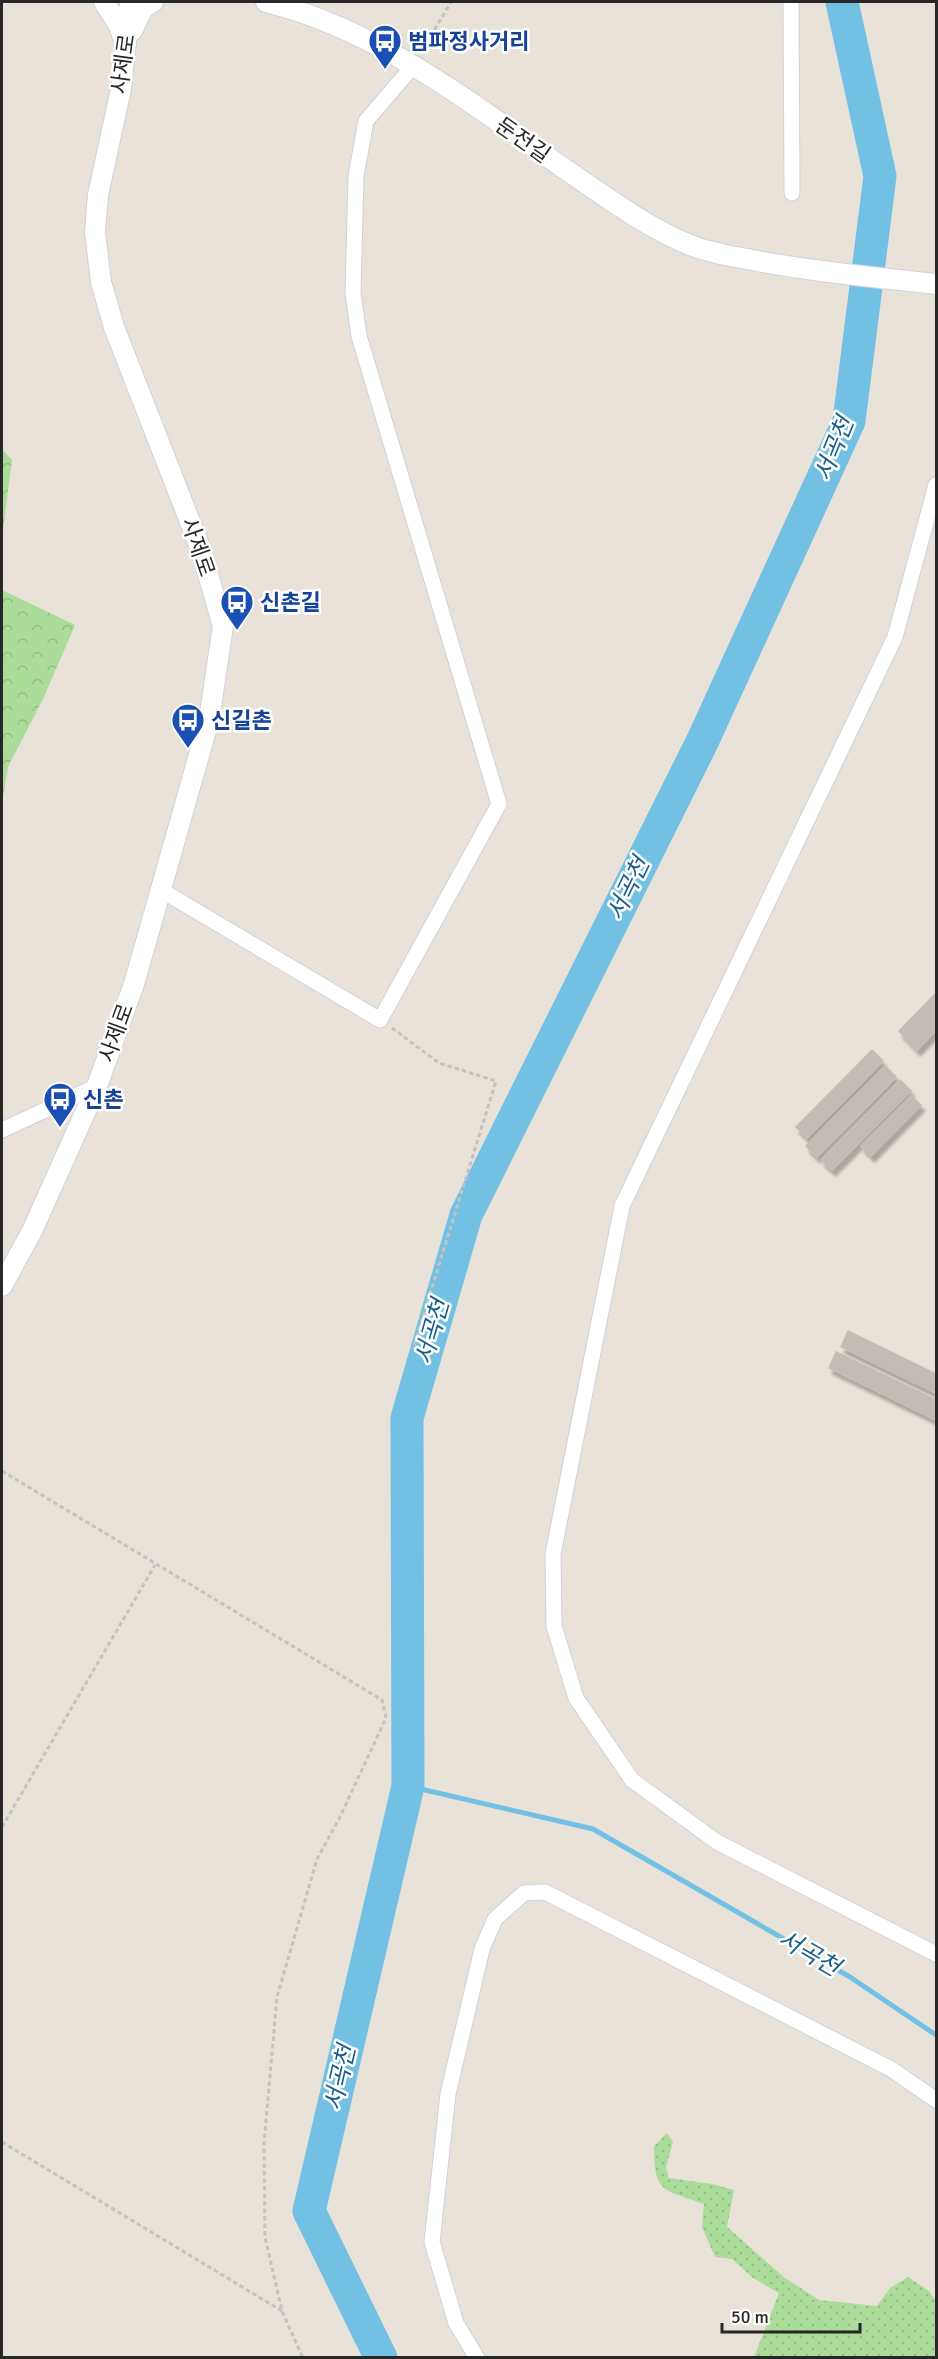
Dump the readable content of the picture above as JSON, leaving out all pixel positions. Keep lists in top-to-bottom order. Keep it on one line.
{"streets":{"street":["사제로","둔전길"]},"water":["서곡천"],"places":{"bus stop":["범파정사거리","신촌길","신길촌","신촌"]},"scale_bar":"50 m"}
